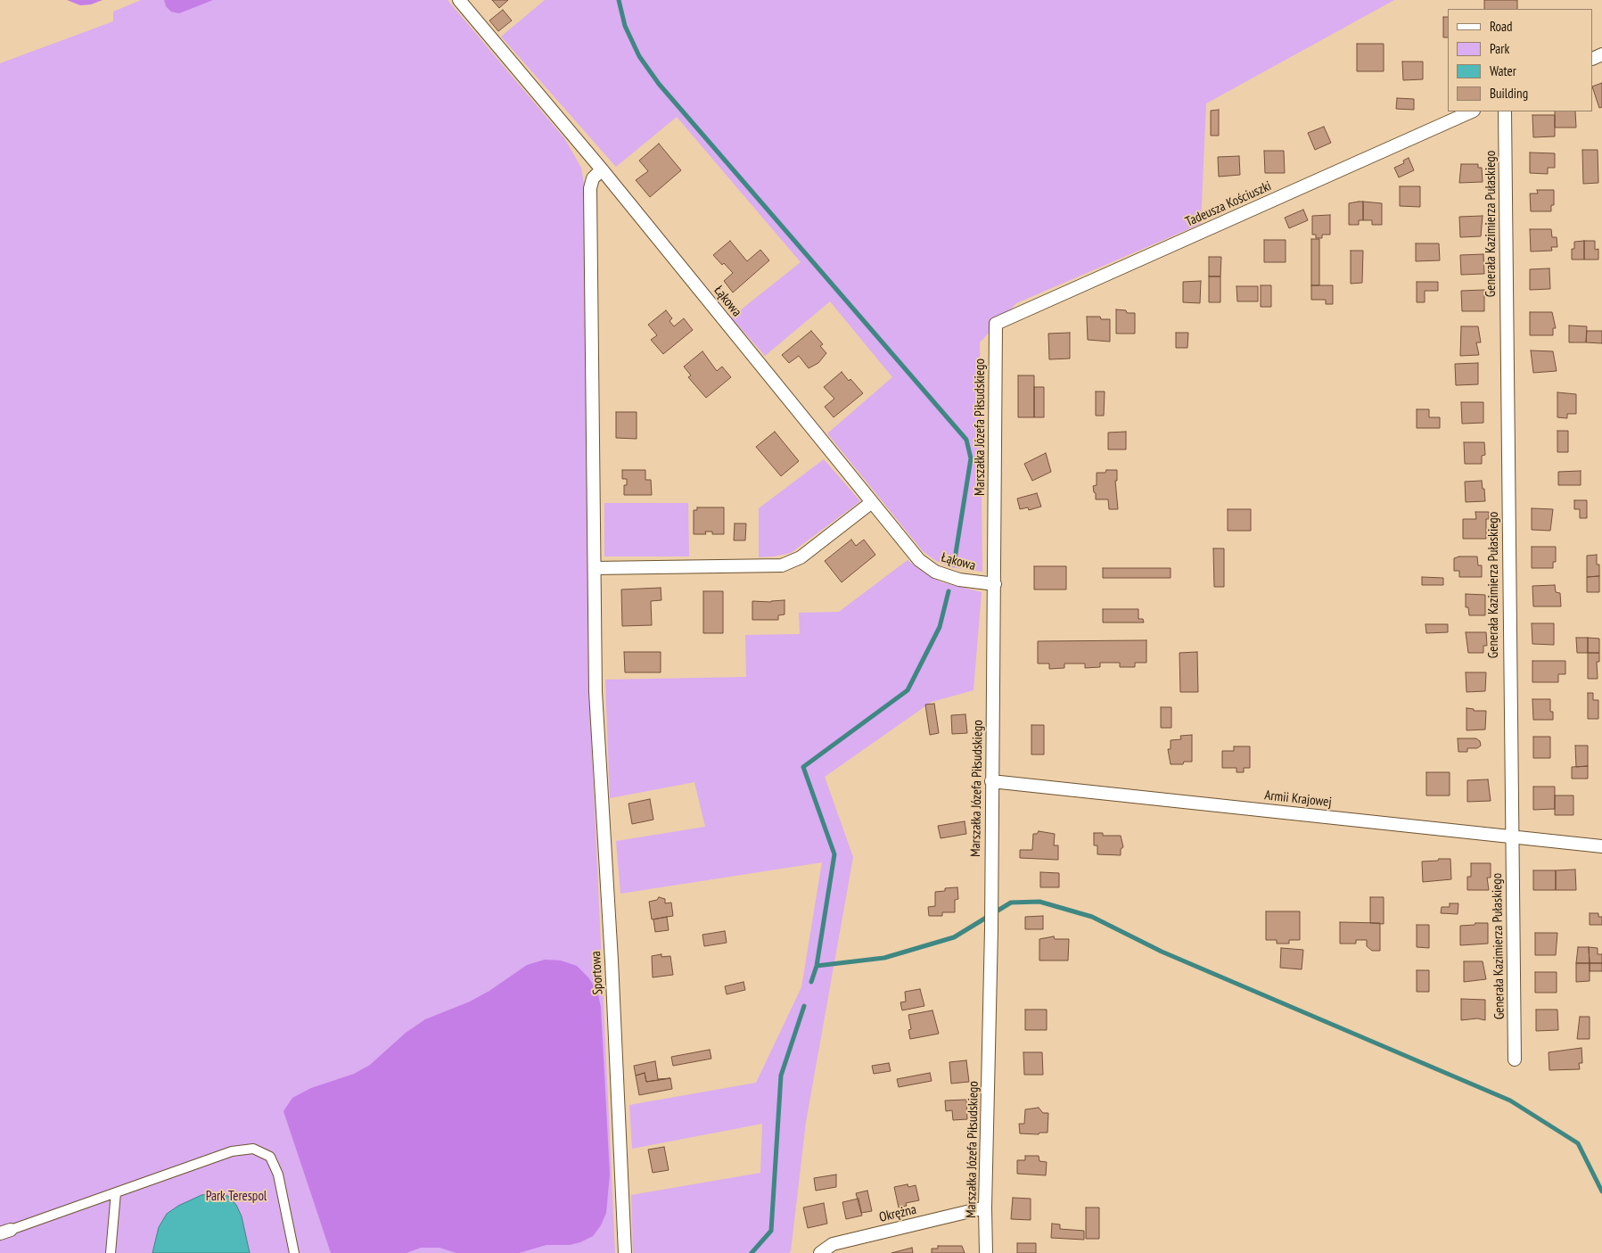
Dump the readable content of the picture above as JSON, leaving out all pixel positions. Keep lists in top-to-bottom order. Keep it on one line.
{"streets":{"street":["Tadeusza Kościuszki","Generała Kazimierza Pułaskiego","Łąkowa","Marszałka Józefa Piłsudskiego","Armii Krajowej","Sportowa","Okrężna"]},"crossings":[["Tadeusza Kościuszki","Marszałka Józefa Piłsudskiego"],["Generała Kazimierza Pułaskiego","Armii Krajowej"],["Łąkowa","Marszałka Józefa Piłsudskiego"],["Łąkowa","Sportowa"],["Marszałka Józefa Piłsudskiego","Armii Krajowej"],["Marszałka Józefa Piłsudskiego","Okrężna"]],"parks":["Park Terespol"],"legend":["Road","Park","Water","Building"]}
